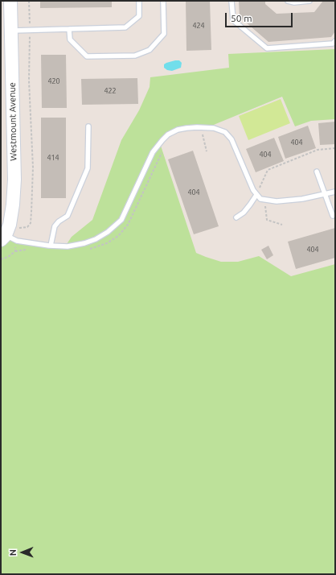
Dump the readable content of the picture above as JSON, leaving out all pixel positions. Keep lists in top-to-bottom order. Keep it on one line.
{"streets":{"street":["Westmount Avenue"]},"house_numbers":["424","420","422","404","404","414","404","404"],"scale_bar":"50 m","north":"left"}
